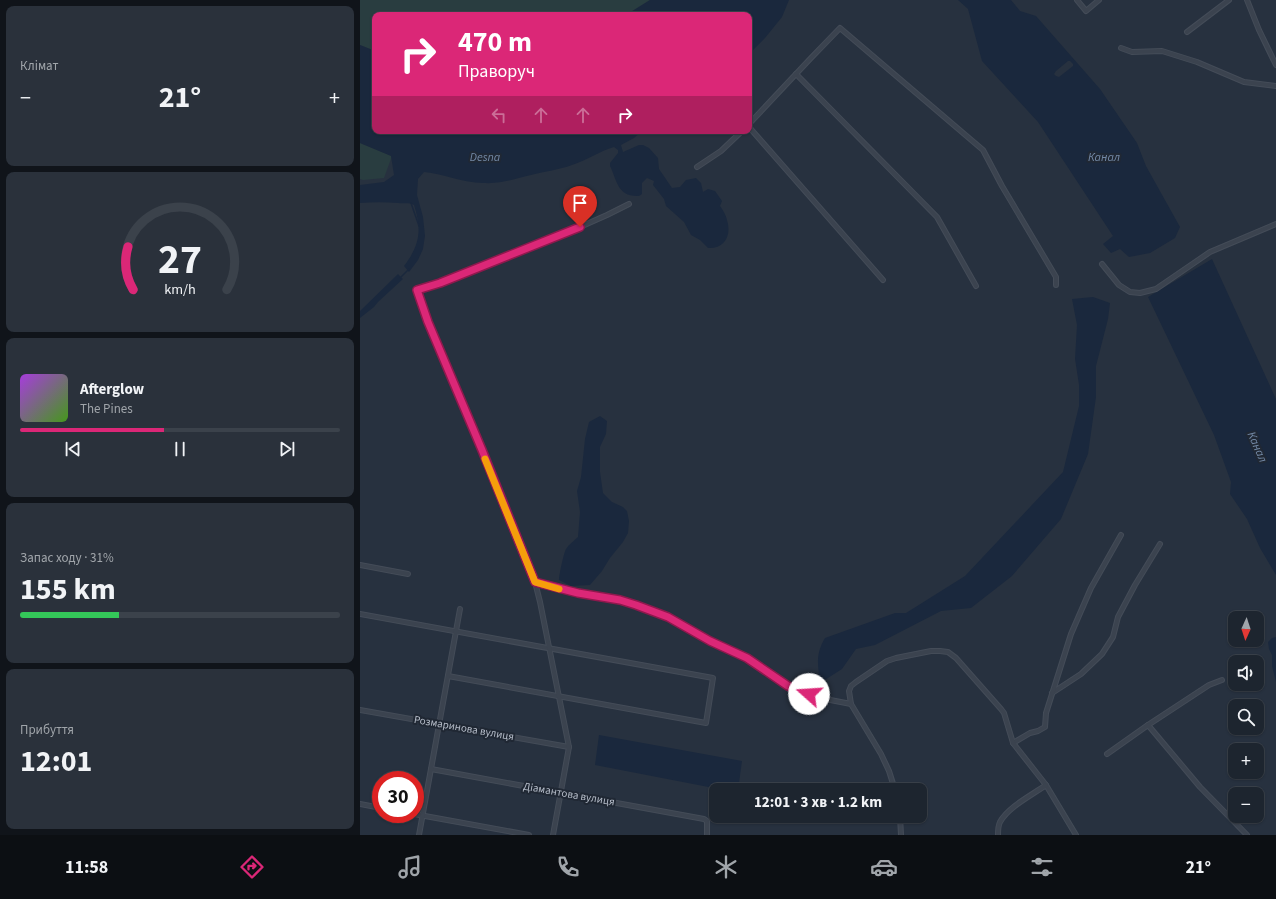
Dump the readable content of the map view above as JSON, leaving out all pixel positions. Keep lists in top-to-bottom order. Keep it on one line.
{"streets":{"street":["Розмаринова вулиця","Діамантова вулиця"]},"water":["Desna","Канал"],"north":"bottom","page":{"tile":["Клімат",["Запас ходу · 31%","155 km"],["Прибуття","12:01"]],"turn":["470 m","Праворуч"],"heat":["−","21°","+"],"song":["Afterglow","The Pines"],"map_buttons":["+","−"],"limit":"30","trip":"12:01 · 3 хв · 1.2 km","tabs":["11:58","21°"],"gauge":["27","km/h"]}}
